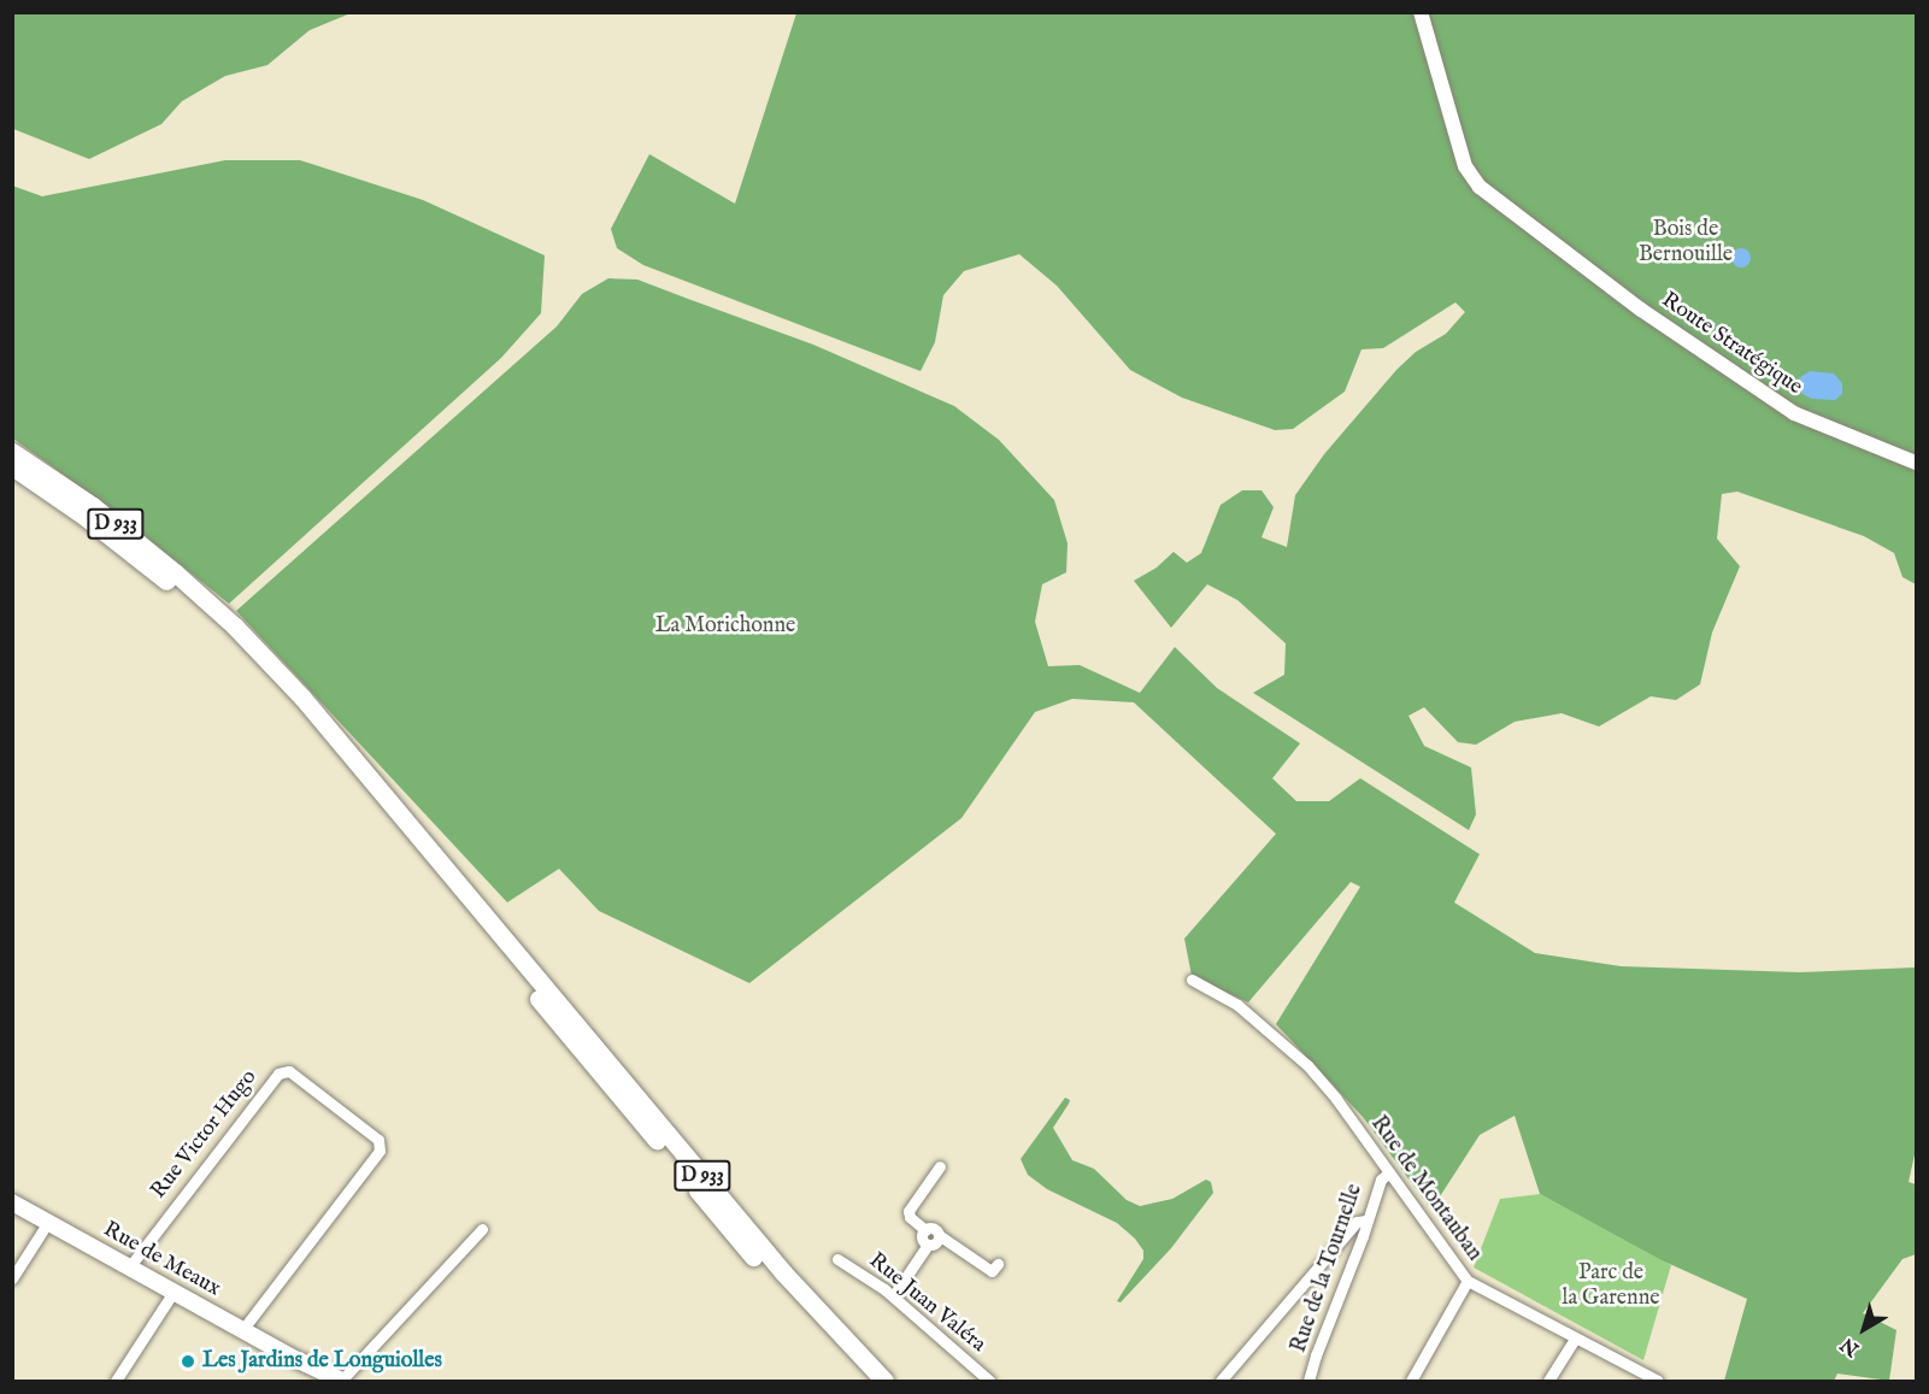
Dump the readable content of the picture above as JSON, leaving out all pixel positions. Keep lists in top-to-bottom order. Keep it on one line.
{"streets":{"highway":["D 933"],"main road":["Rue de Meaux"],"street":["Route Stratégique","Rue Victor Hugo","Rue de Montauban","Rue de la Tournelle","Rue Juan Valéra"]},"crossings":[["Rue Victor Hugo","Rue de Meaux"],["Rue de Montauban","Rue de la Tournelle"]],"parks":["Bois de Bernouille","La Morichonne","Parc de la Garenne"],"places":["Les Jardins de Longuiolles"],"north":"bottom left"}
